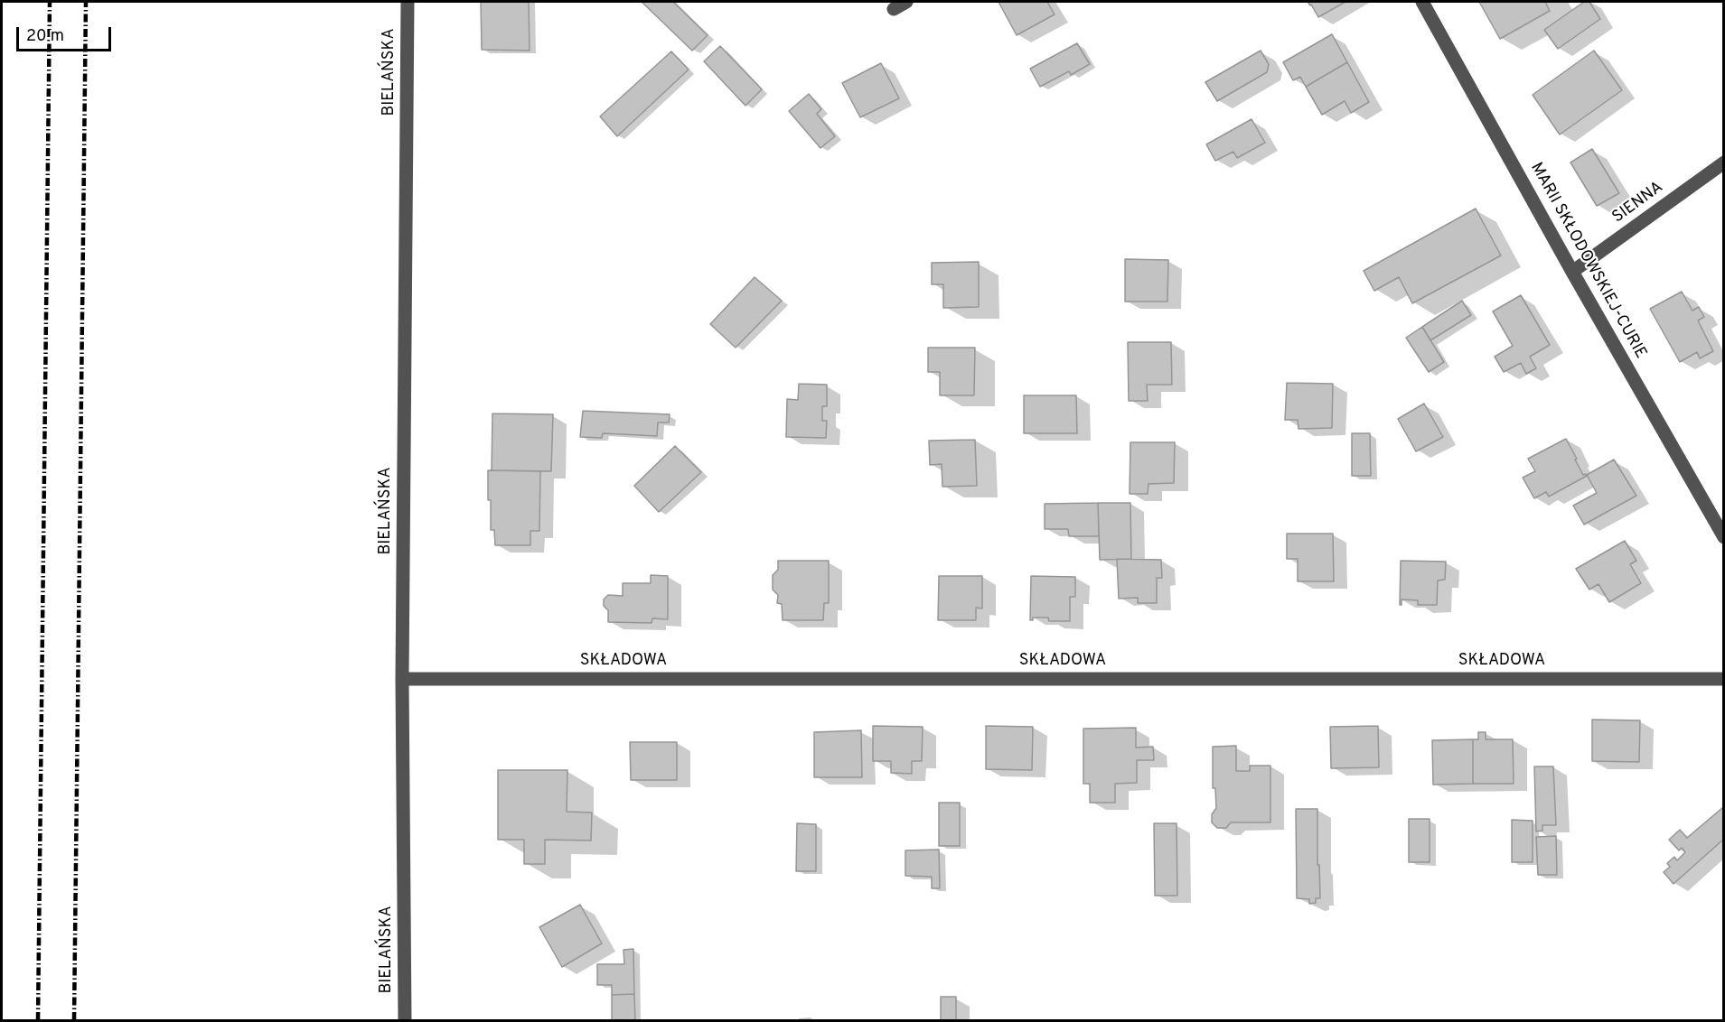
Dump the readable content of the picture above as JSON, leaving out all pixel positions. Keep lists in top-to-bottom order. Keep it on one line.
{"streets":{"street":["BIELAŃSKA","SIENNA","MARII SKŁODOWSKIEJ-CURIE","SKŁADOWA"]},"crossings":[["BIELAŃSKA","SKŁADOWA"],["SIENNA","MARII SKŁODOWSKIEJ-CURIE"]],"scale_bar":"20 m"}
